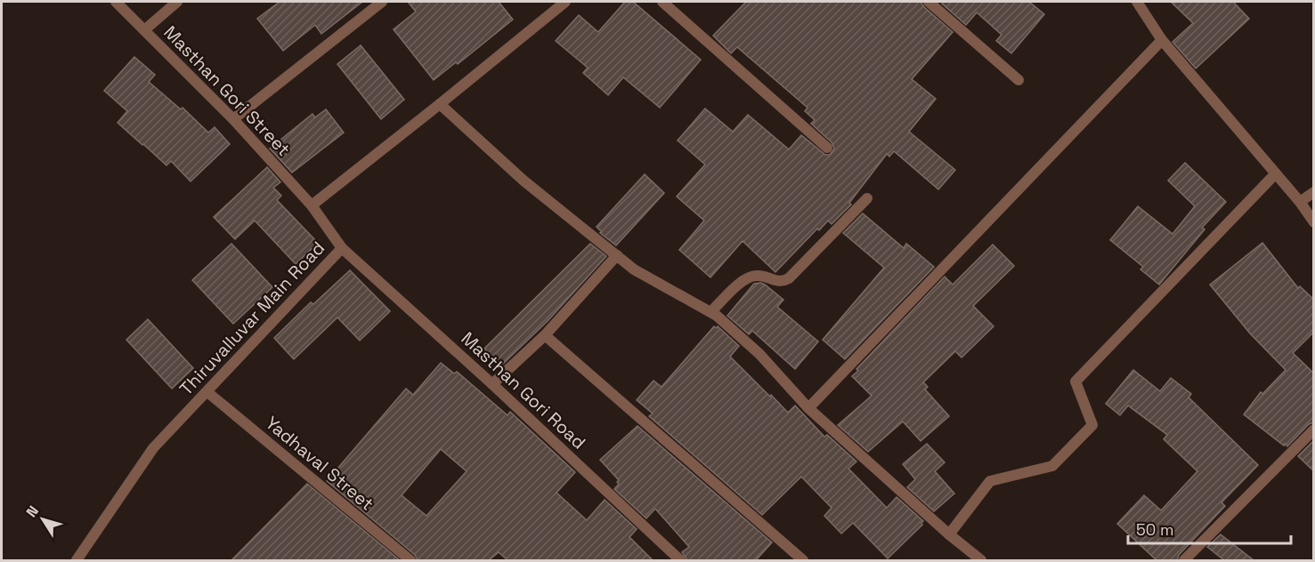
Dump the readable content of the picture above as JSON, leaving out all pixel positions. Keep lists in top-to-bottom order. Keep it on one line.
{"streets":{"street":["Masthan Gori Street","Thiruvalluvar Main Road","Masthan Gori Road","Yadhaval Street"]},"crossings":[["Masthan Gori Street","Thiruvalluvar Main Road"],["Thiruvalluvar Main Road","Masthan Gori Road"],["Thiruvalluvar Main Road","Yadhaval Street"]],"scale_bar":"50 m","north":"top left"}
